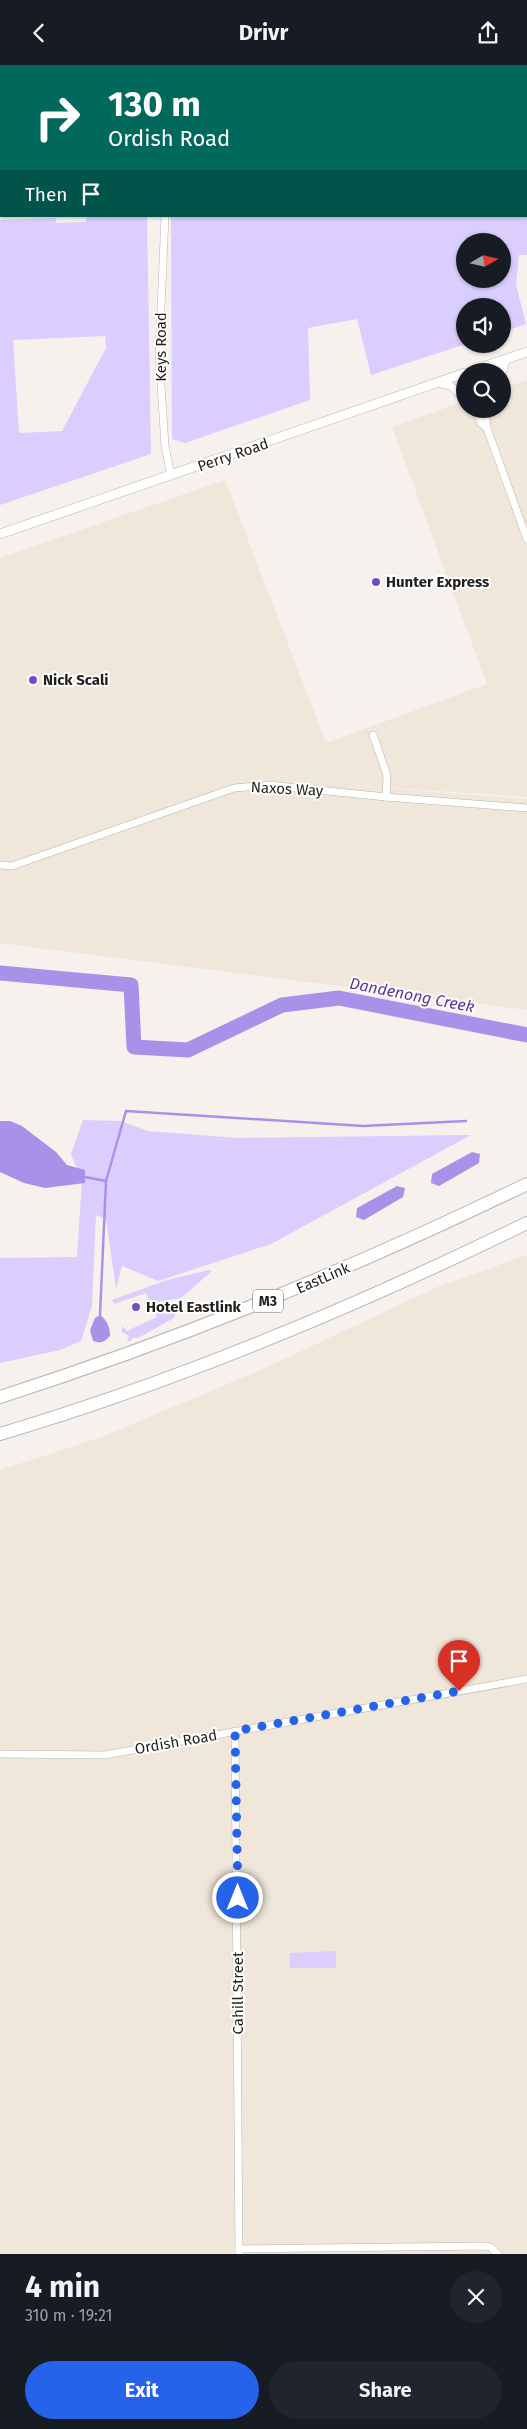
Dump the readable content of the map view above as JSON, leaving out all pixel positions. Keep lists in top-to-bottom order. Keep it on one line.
{"streets":{"highway":["EastLink","M3"],"main road":["Perry Road"],"street":["Keys Road","Naxos Way","Ordish Road","Cahill Street"]},"crossings":[["Keys Road","Perry Road"],["Ordish Road","Cahill Street"]],"water":["Dandenong Creek"],"places":["Hunter Express","Nick Scali","Hotel Eastlink"],"north":"right","page":{"header":"Drivr","turn":["130 m","Ordish Road"],"then":"Then","heading":["4 min","310 m · 19:21"],"buttons":["Exit","Share"]}}
